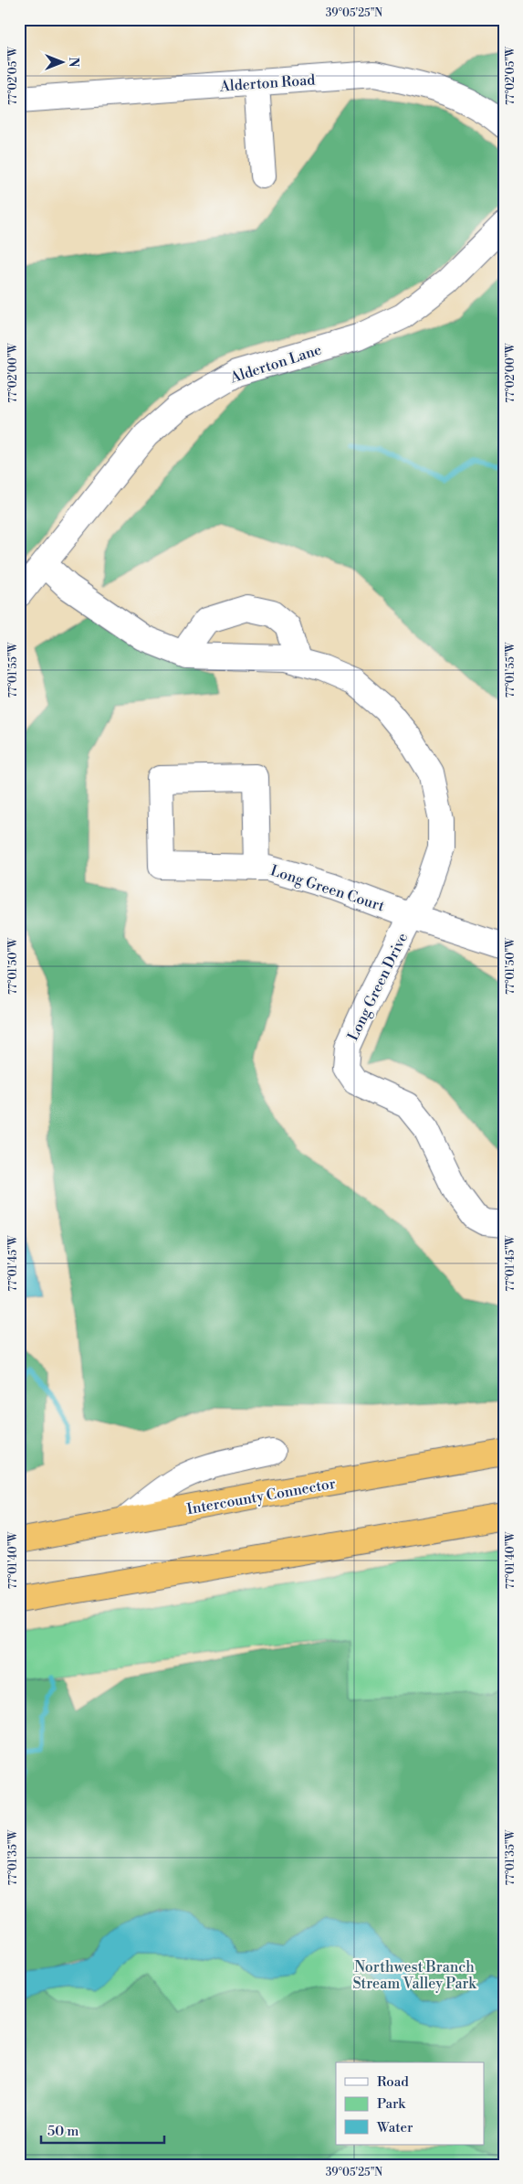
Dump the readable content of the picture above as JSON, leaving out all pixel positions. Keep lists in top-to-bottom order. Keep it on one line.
{"streets":{"highway":["Intercounty Connector"],"street":["Alderton Road","Alderton Lane","Long Green Court","Long Green Drive"]},"crossings":[["Alderton Lane","Long Green Drive"],["Long Green Court","Long Green Drive"]],"parks":["Northwest Branch Stream Valley Park"],"legend":["Road","Park","Water"],"scale_bar":"50 m","north":"right","coordinates":["39°05'25\"N","77°02'05\"W","77°02'00\"W","77°01'55\"W","77°01'50\"W","77°01'45\"W","77°01'40\"W","77°01'35\"W"]}
